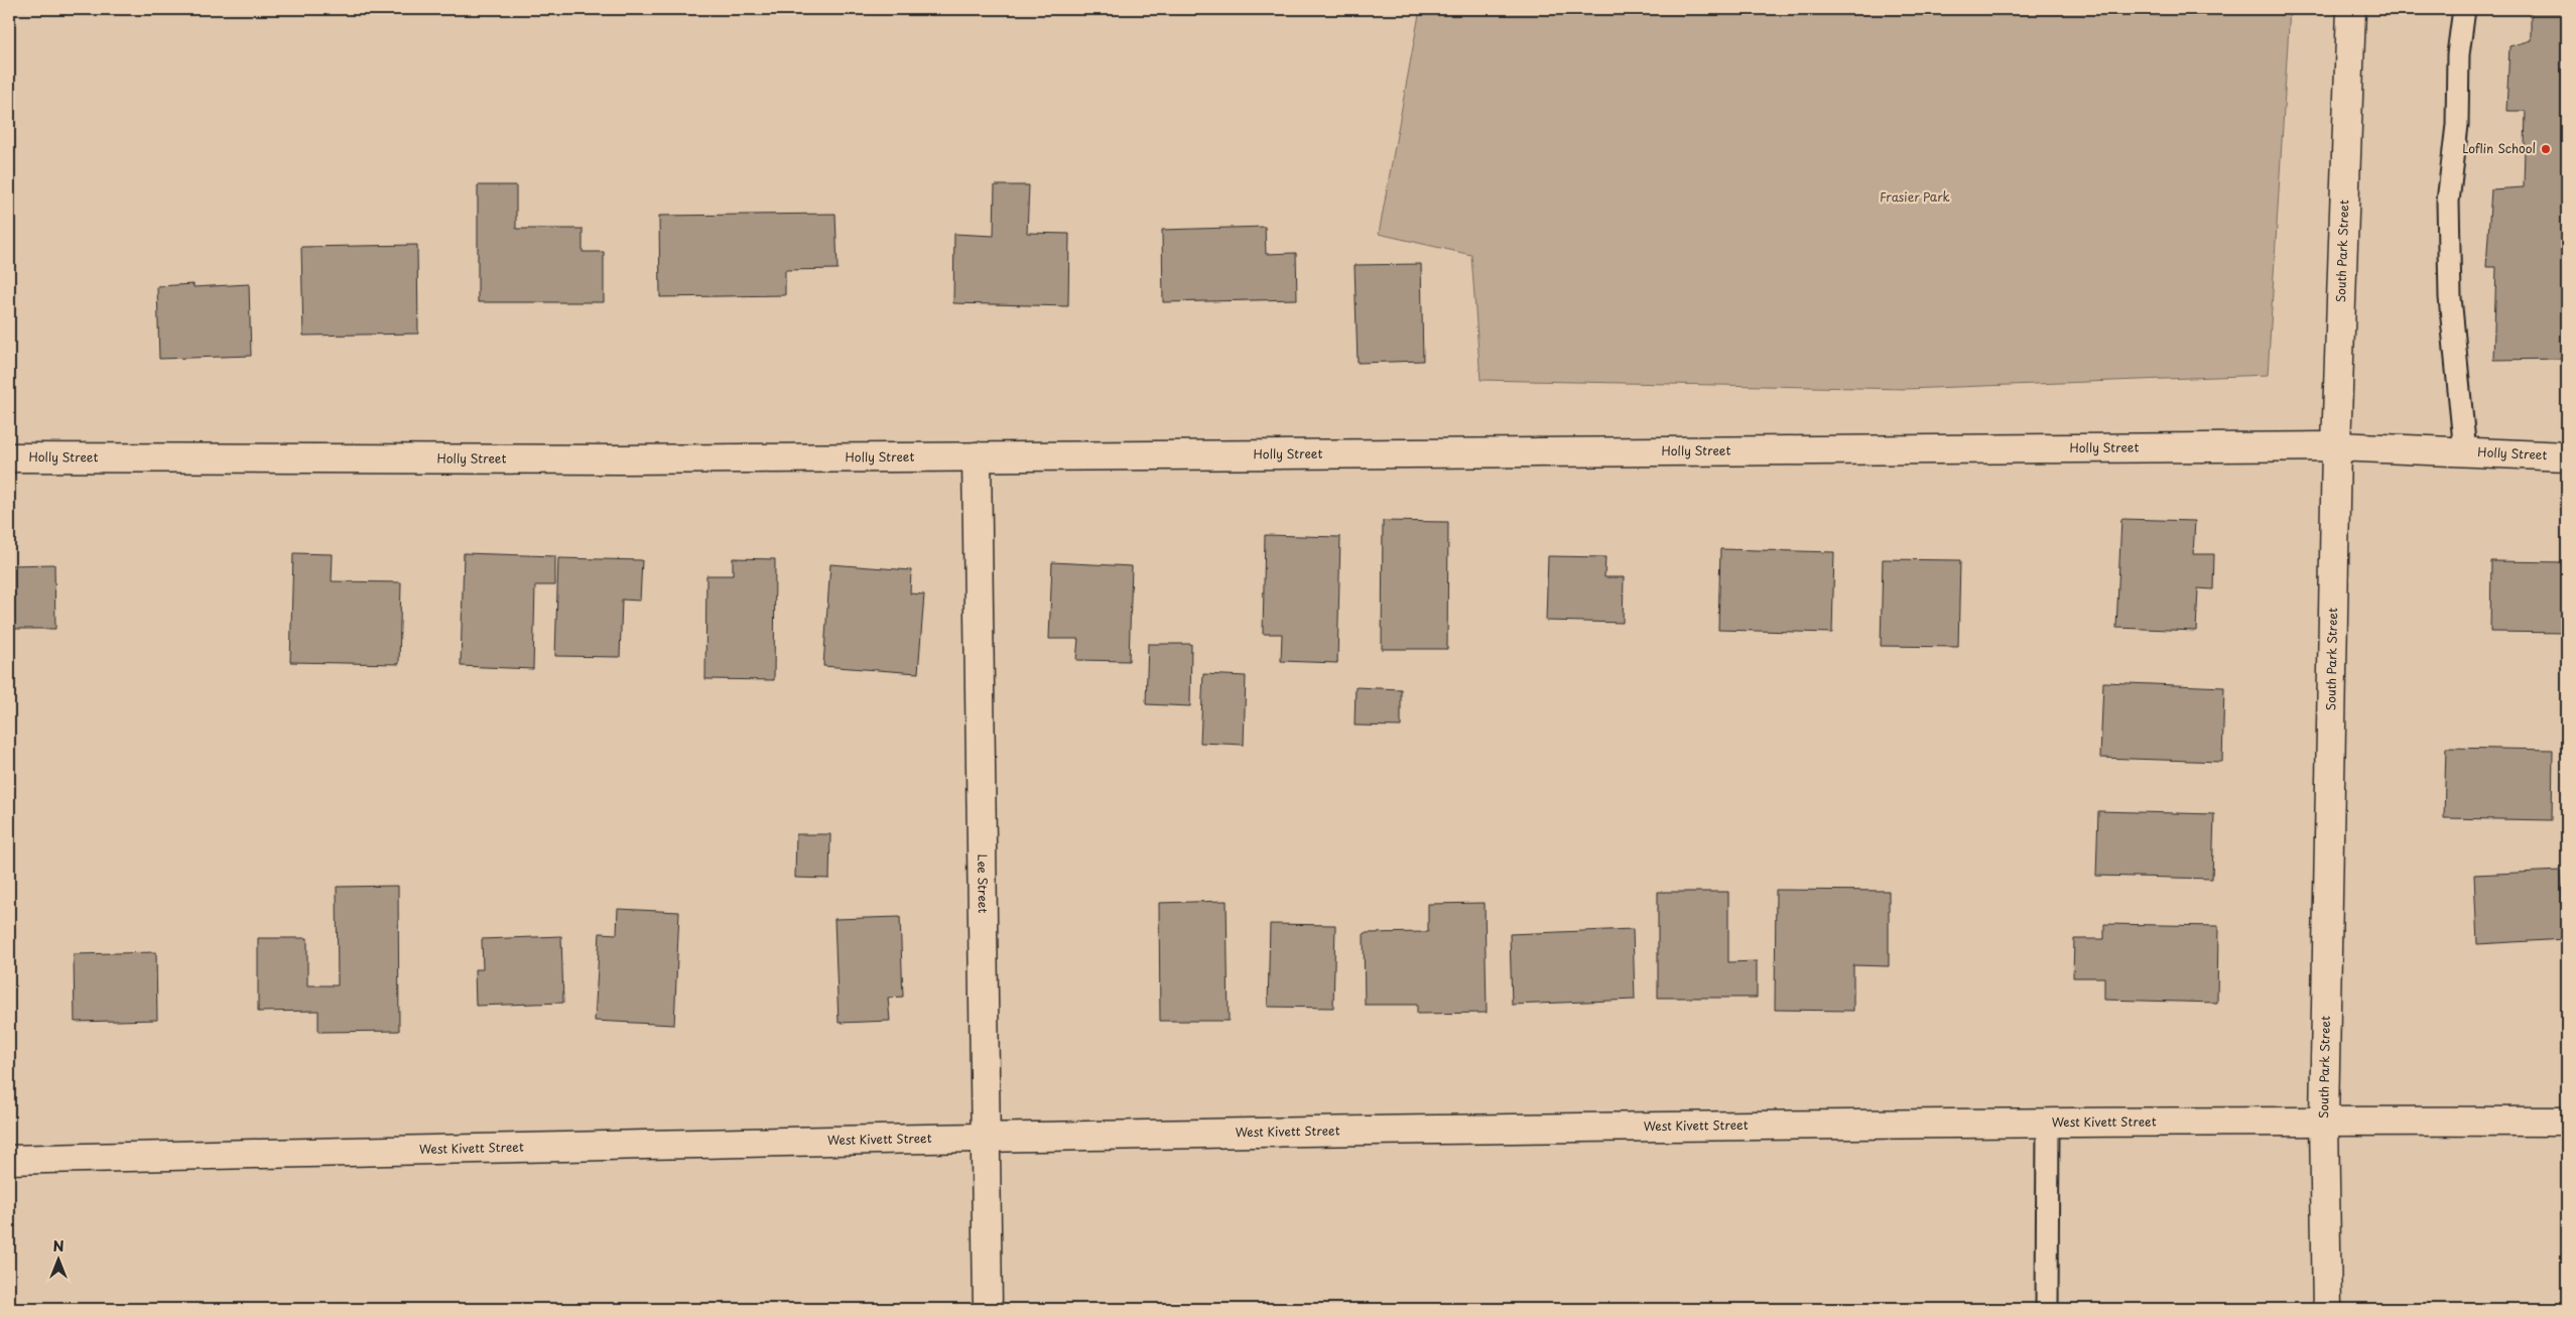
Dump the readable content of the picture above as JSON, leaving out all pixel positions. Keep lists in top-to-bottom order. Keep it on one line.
{"streets":{"street":["South Park Street","Holly Street","Lee Street","West Kivett Street"]},"crossings":[["South Park Street","Holly Street"],["South Park Street","West Kivett Street"],["Holly Street","Lee Street"],["Lee Street","West Kivett Street"]],"parks":["Frasier Park"],"places":["Loflin School"],"north":"top"}
